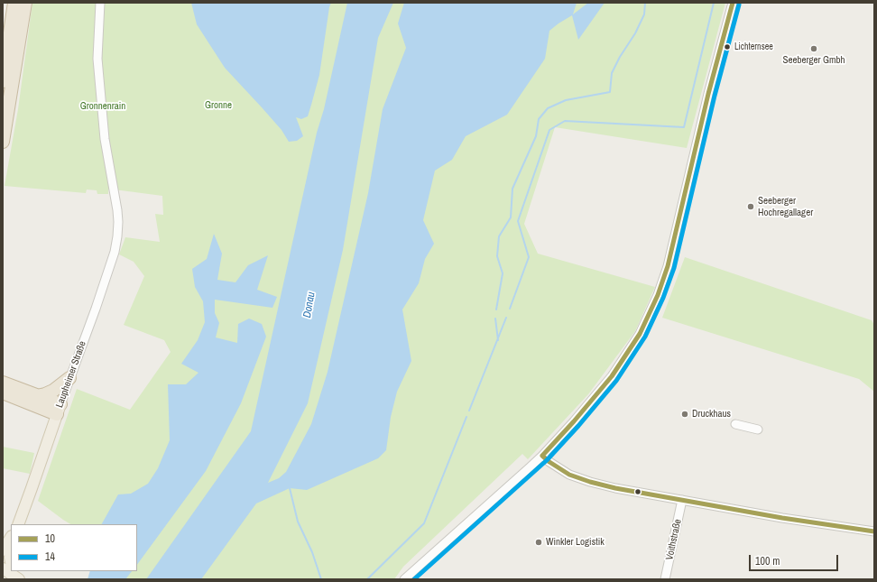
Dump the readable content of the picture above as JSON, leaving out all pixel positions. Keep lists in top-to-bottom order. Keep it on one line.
{"streets":{"main road":["Laupheimer Straße"],"street":["Voithstraße"]},"water":["Donau"],"parks":["Gronne","Gronnenrain"],"places":["Lichternsee","Seeberger Gmbh","Seeberger Hochregallager","Druckhaus","Winkler Logistik"],"lines":["transit line 10","transit line 14"],"legend":["10","14"],"scale_bar":"100 m"}
